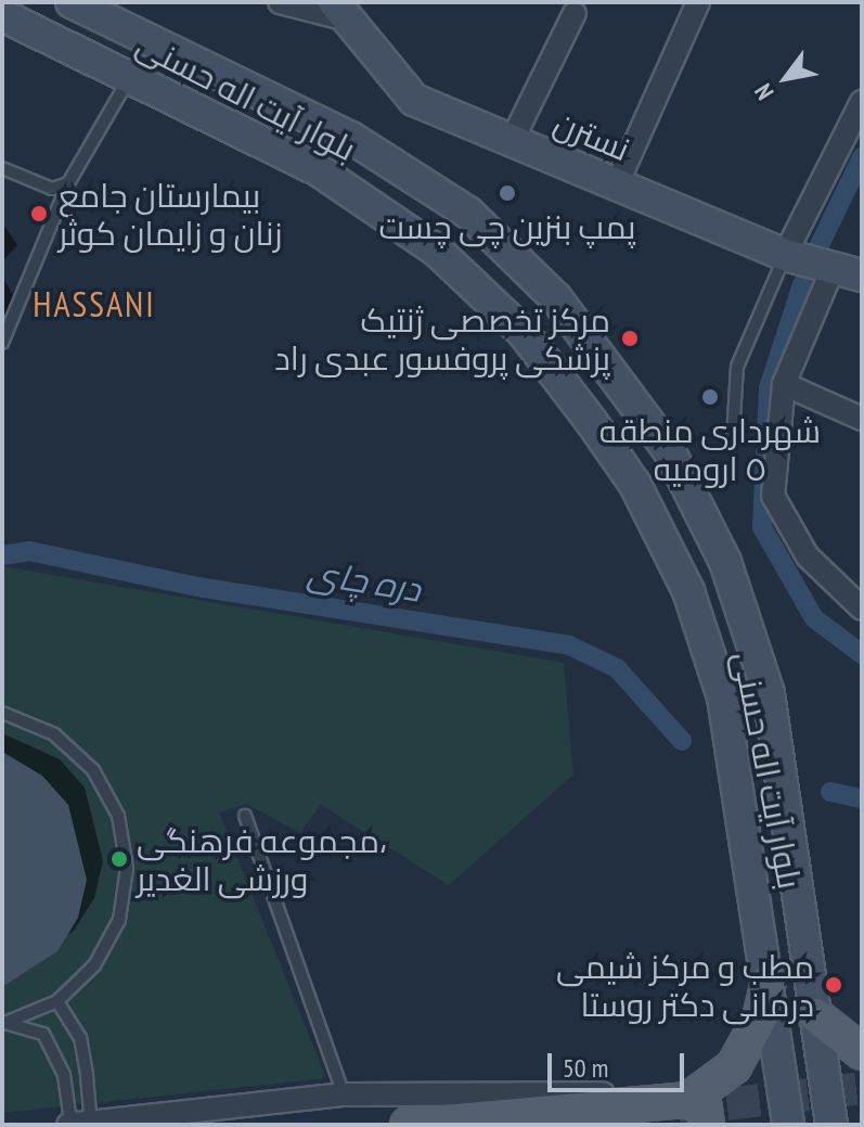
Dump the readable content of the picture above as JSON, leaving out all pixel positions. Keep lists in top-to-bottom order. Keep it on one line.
{"streets":{"main road":["بلوار آیت اله حسنی","نسترن"]},"districts":["HASSANI"],"water":["دره چای"],"places":["پمپ بنزین چى چست","بیمارستان جامع زنان و زایمان کوثر","مرکز تخصصی ژنتیک پزشکی پروفسور عبدی راد","شهردارى منطقه ٥ ارومیه","مجموعه فرهنگی، ورزشی الغدیر","مطب و مرکز شیمی درمانی دکتر روستا"],"scale_bar":"50 m","north":"bottom left"}
